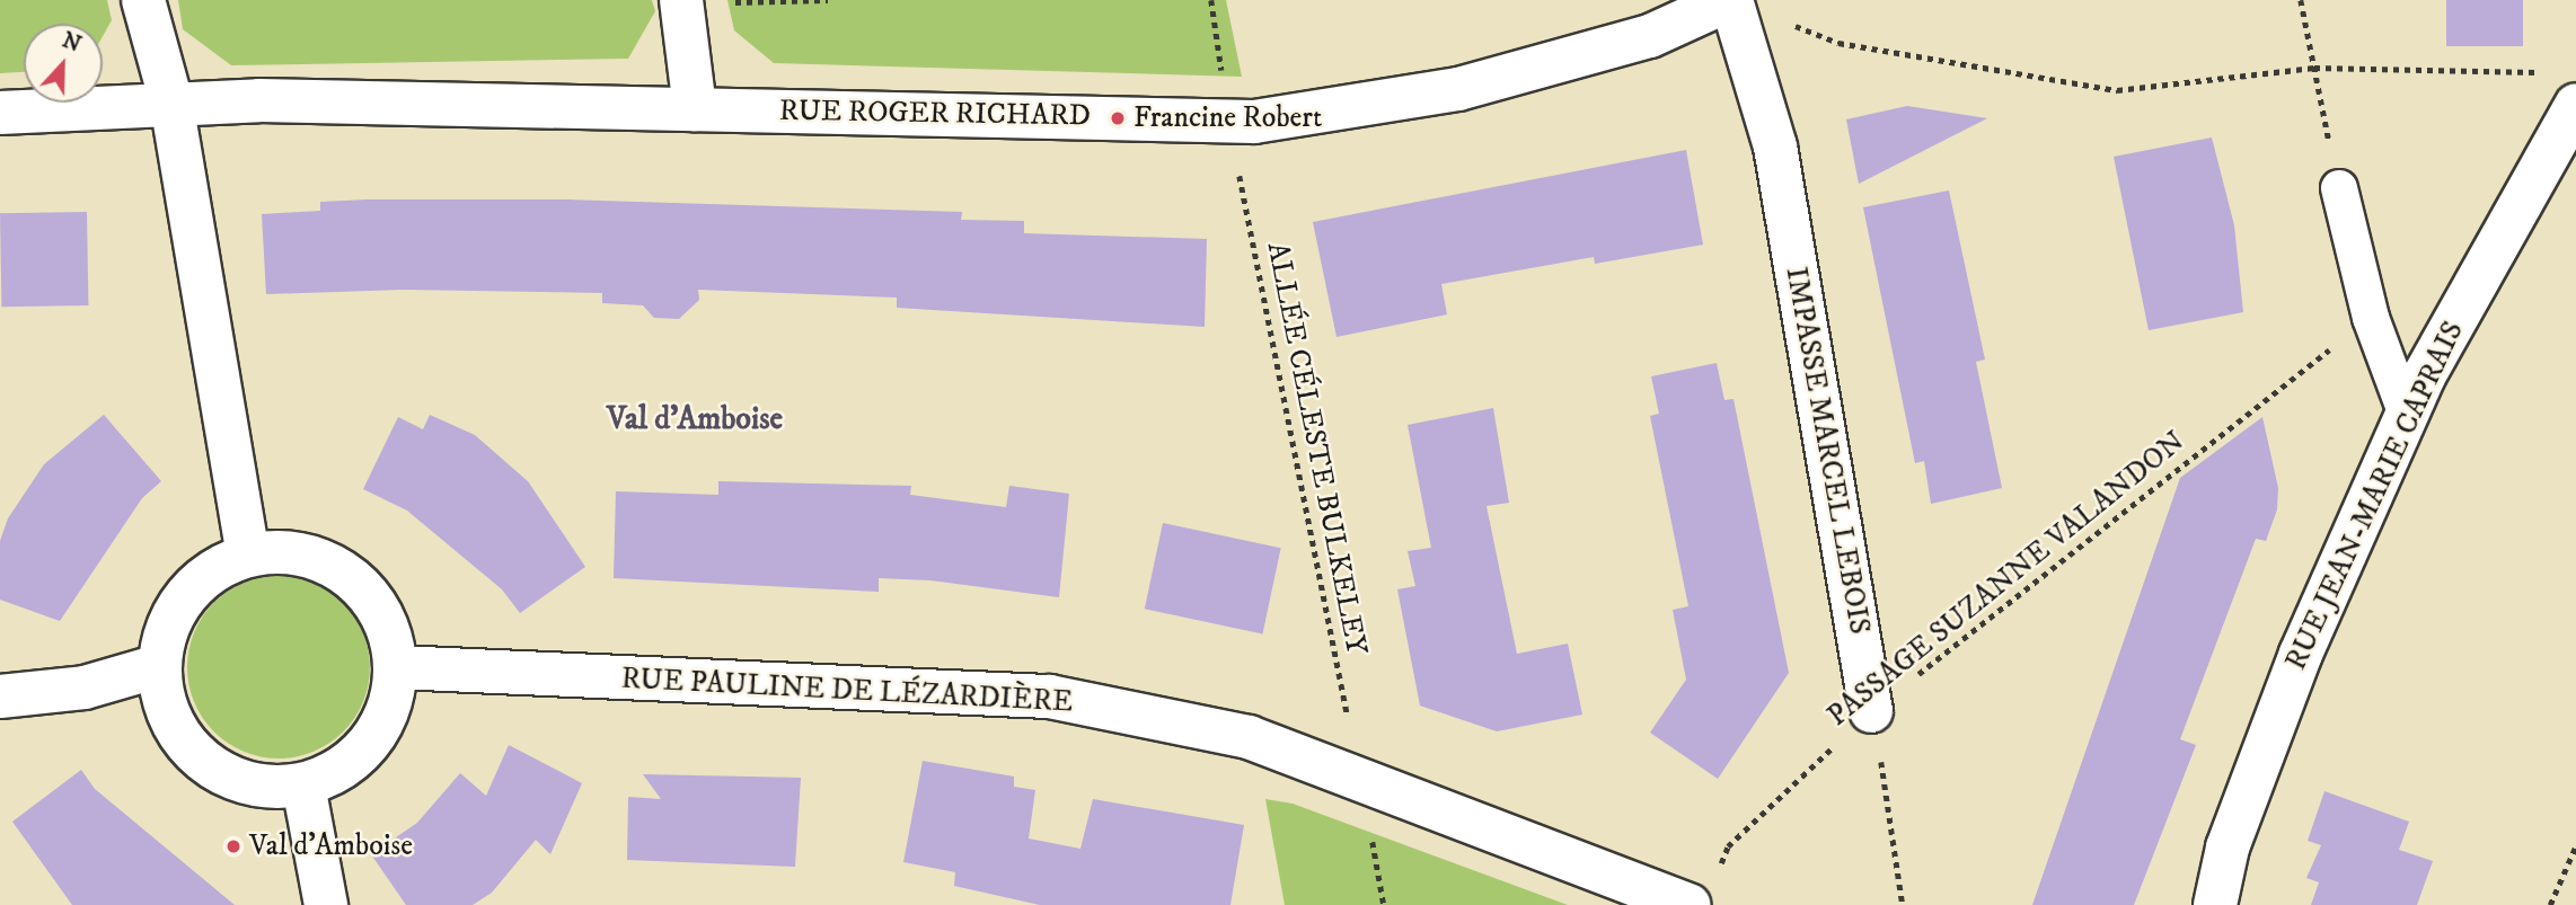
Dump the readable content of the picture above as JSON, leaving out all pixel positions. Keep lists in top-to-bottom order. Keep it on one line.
{"streets":{"street":["RUE ROGER RICHARD","IMPASSE MARCEL LEBOIS","RUE JEAN-MARIE CAPRAIS","RUE PAULINE DE LÉZARDIÈRE"],"path":["ALLÉE CÉLESTE BULKELEY","PASSAGE SUZANNE VALANDON"]},"crossings":[["RUE ROGER RICHARD","ALLÉE CÉLESTE BULKELEY"],["RUE ROGER RICHARD","IMPASSE MARCEL LEBOIS"],["ALLÉE CÉLESTE BULKELEY","RUE PAULINE DE LÉZARDIÈRE"],["IMPASSE MARCEL LEBOIS","PASSAGE SUZANNE VALANDON"]],"districts":["Val d'Amboise"],"places":["Francine Robert","Val d'Amboise"],"north":"top"}
